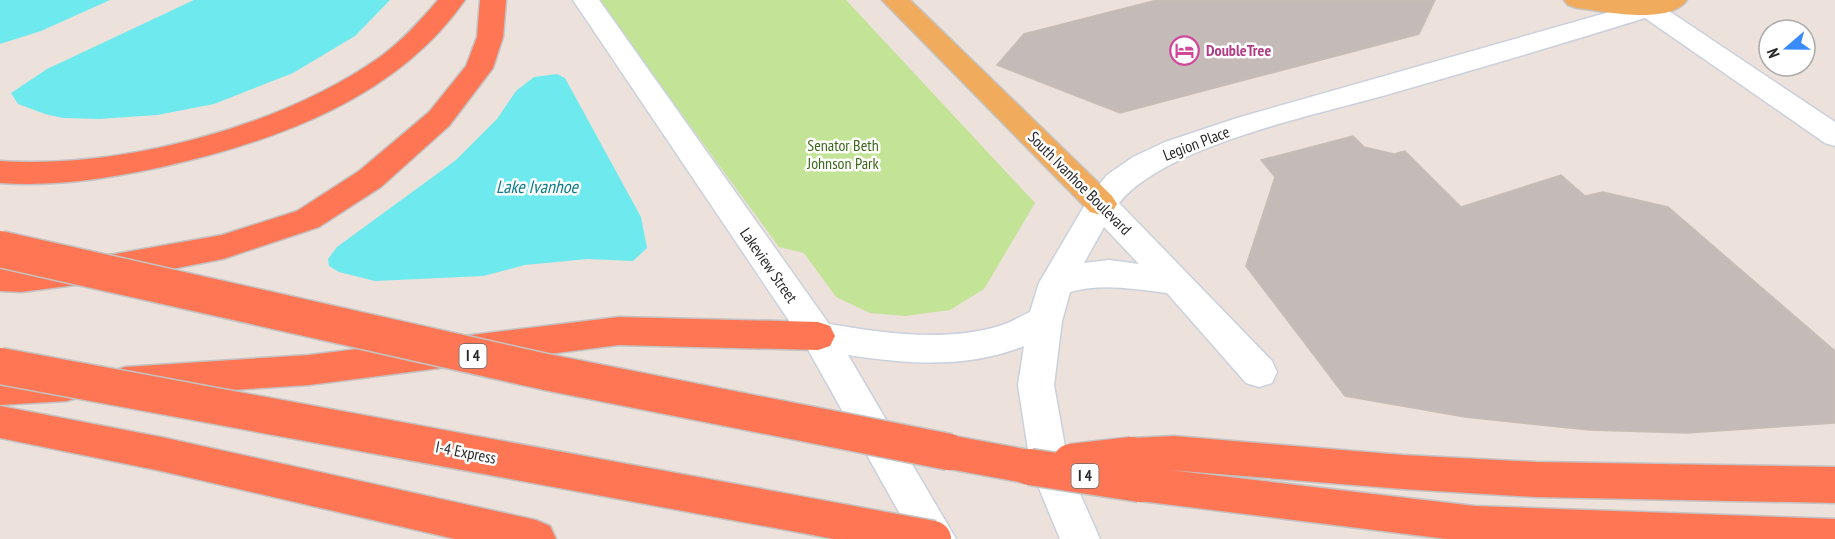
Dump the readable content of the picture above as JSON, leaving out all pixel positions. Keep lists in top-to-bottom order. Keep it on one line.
{"streets":{"highway":["I 4","I-4 Express"],"main road":["South Ivanhoe Boulevard"],"street":["Legion Place","Lakeview Street"]},"crossings":[["Legion Place","South Ivanhoe Boulevard"],["Lakeview Street","I-4 Express"]],"water":["Lake Ivanhoe"],"parks":["Senator Beth Johnson Park"],"places":{"hotel":["DoubleTree"]},"north":"left"}
